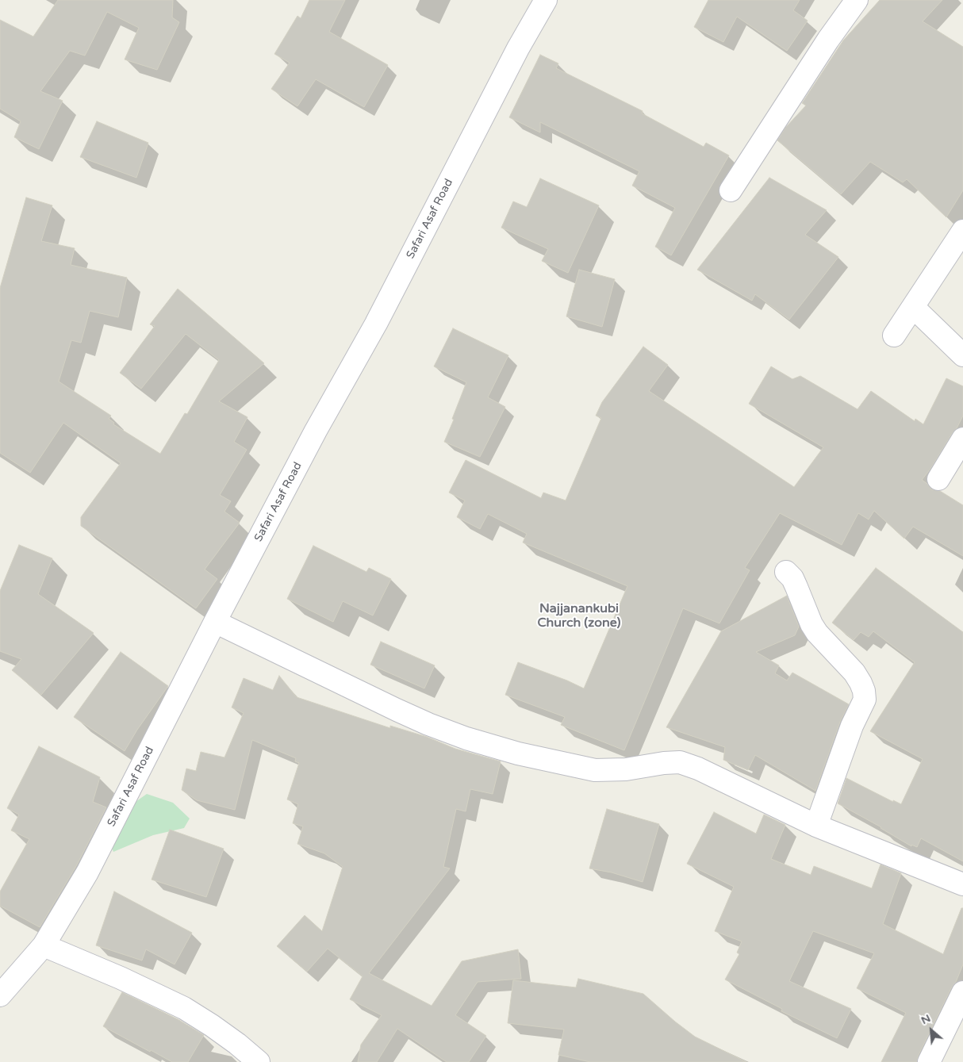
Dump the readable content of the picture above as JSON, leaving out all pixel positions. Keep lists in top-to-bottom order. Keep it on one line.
{"streets":{"street":["Safari Asaf Road"]},"districts":["Najjanankubi Church (zone)"],"north":"top left"}
